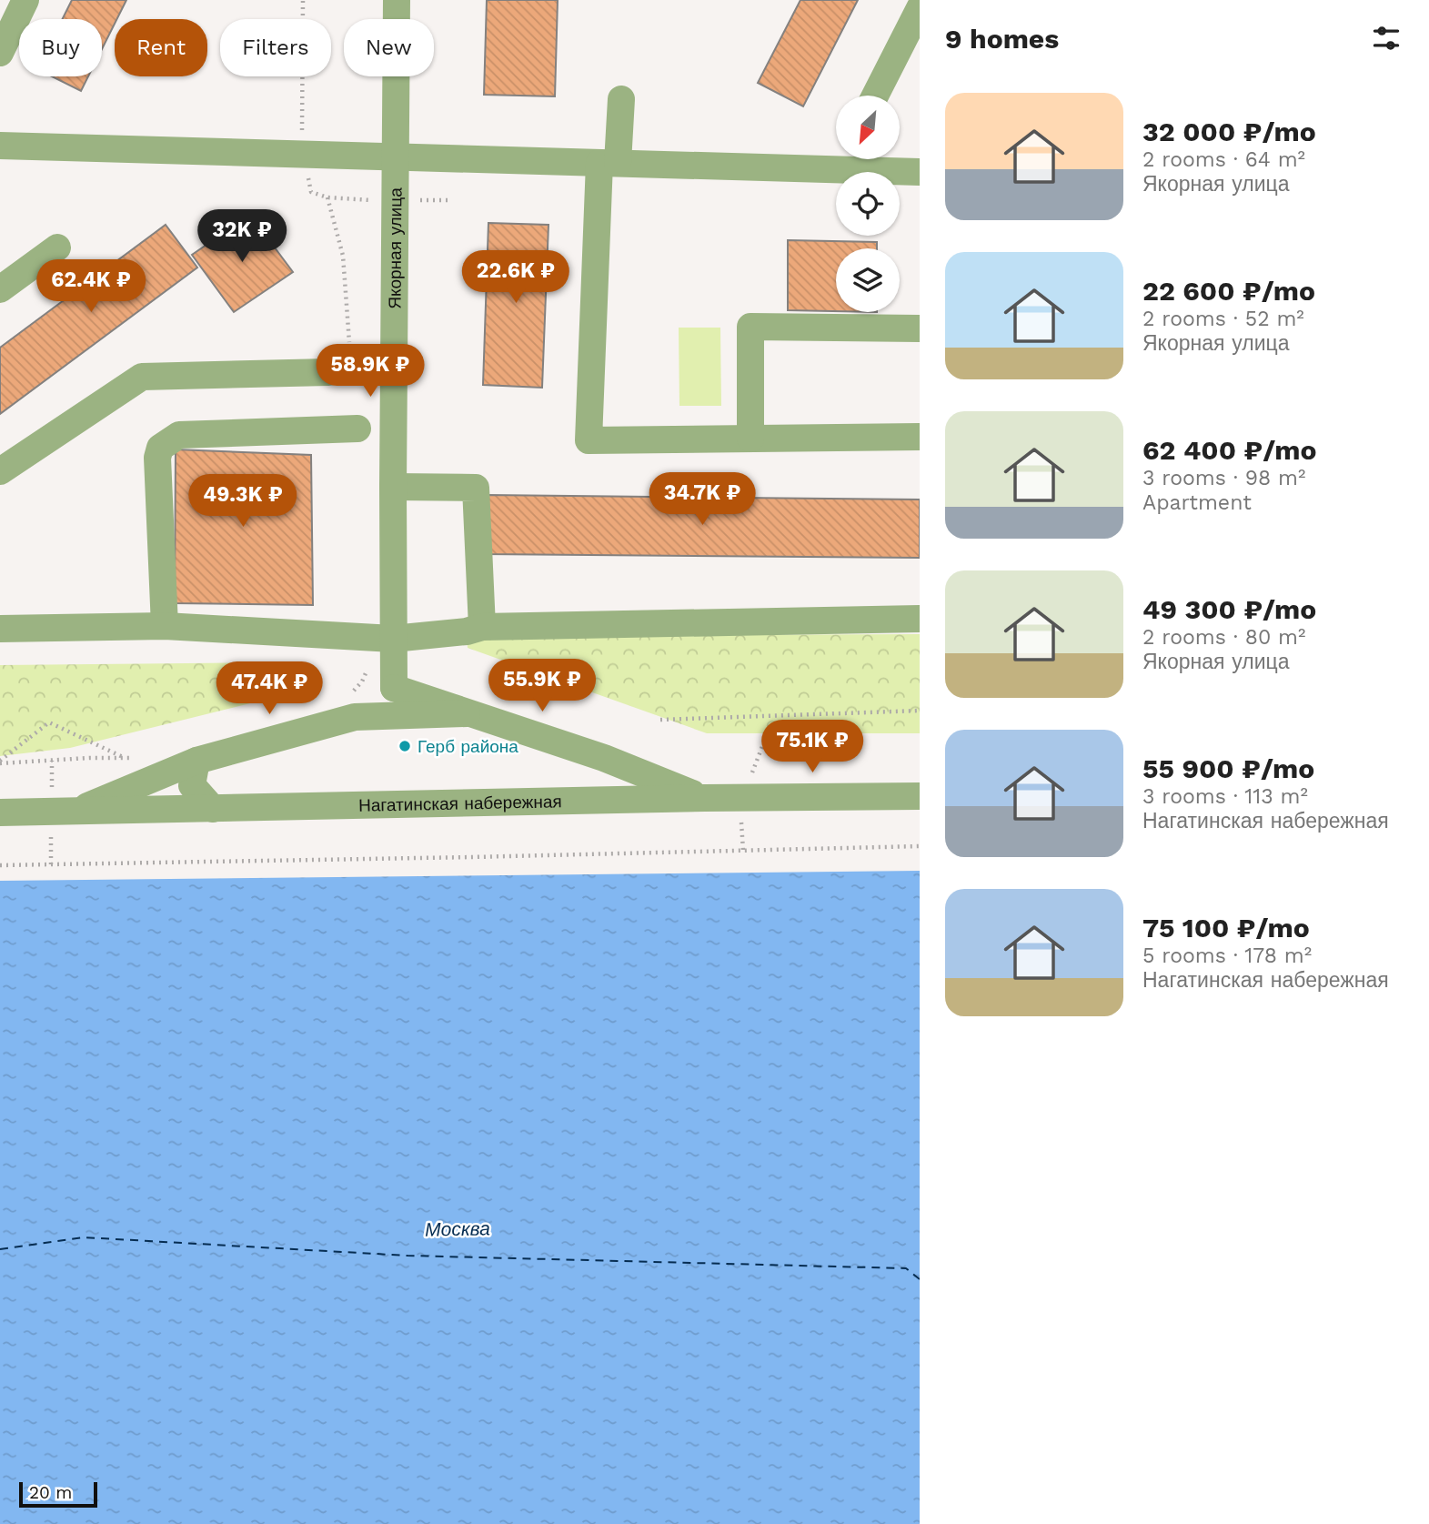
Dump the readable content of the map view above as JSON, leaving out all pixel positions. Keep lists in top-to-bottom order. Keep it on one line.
{"streets":{"street":["Якорная улица","Нагатинская набережная"]},"water":["Москва"],"places":["Герб района"],"scale_bar":"20 m","north":"bottom left","page":{"heading":"9 homes","chip":["Buy","Rent","Filters","New"],"list":[{"name":"32 000 ₽/mo","note":"2 rooms · 64 m² · Якорная улица"},{"name":"22 600 ₽/mo","note":"2 rooms · 52 m² · Якорная улица"},{"name":"62 400 ₽/mo","note":"3 rooms · 98 m² · Apartment"},{"name":"49 300 ₽/mo","note":"2 rooms · 80 m² · Якорная улица"},{"name":"55 900 ₽/mo","note":"3 rooms · 113 m² · Нагатинская набережная"},{"name":"75 100 ₽/mo","note":"5 rooms · 178 m² · Нагатинская набережная"}],"price":["32K ₽","22.6K ₽","62.4K ₽","58.9K ₽","34.7K ₽","49.3K ₽","55.9K ₽","47.4K ₽","75.1K ₽"],"scale":"20 m"}}
